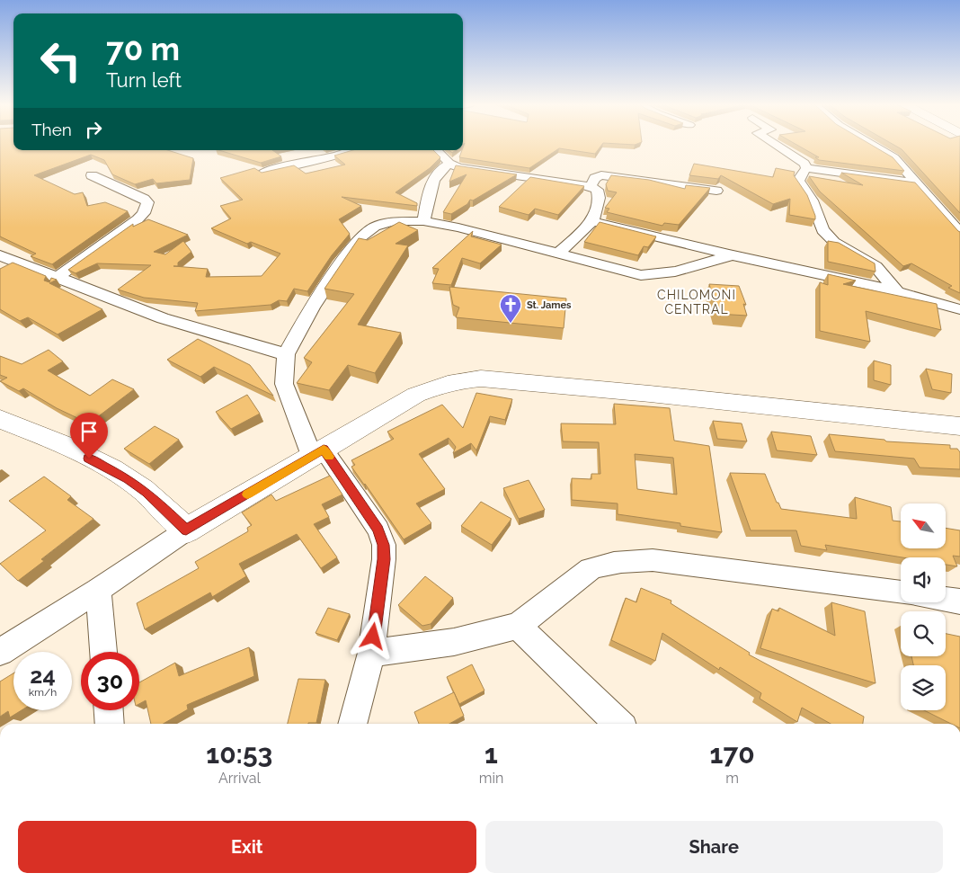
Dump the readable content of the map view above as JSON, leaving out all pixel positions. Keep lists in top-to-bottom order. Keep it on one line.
{"districts":["CHILOMONI CENTRAL"],"places":{"church":["St. James"]},"north":"top left","page":{"turn":["70 m","Turn left"],"then":"Then","speed":"24 km/h","limit":"30","eta":["10:53","Arrival","1","min","170","m"],"buttons":["Exit","Share"]}}
